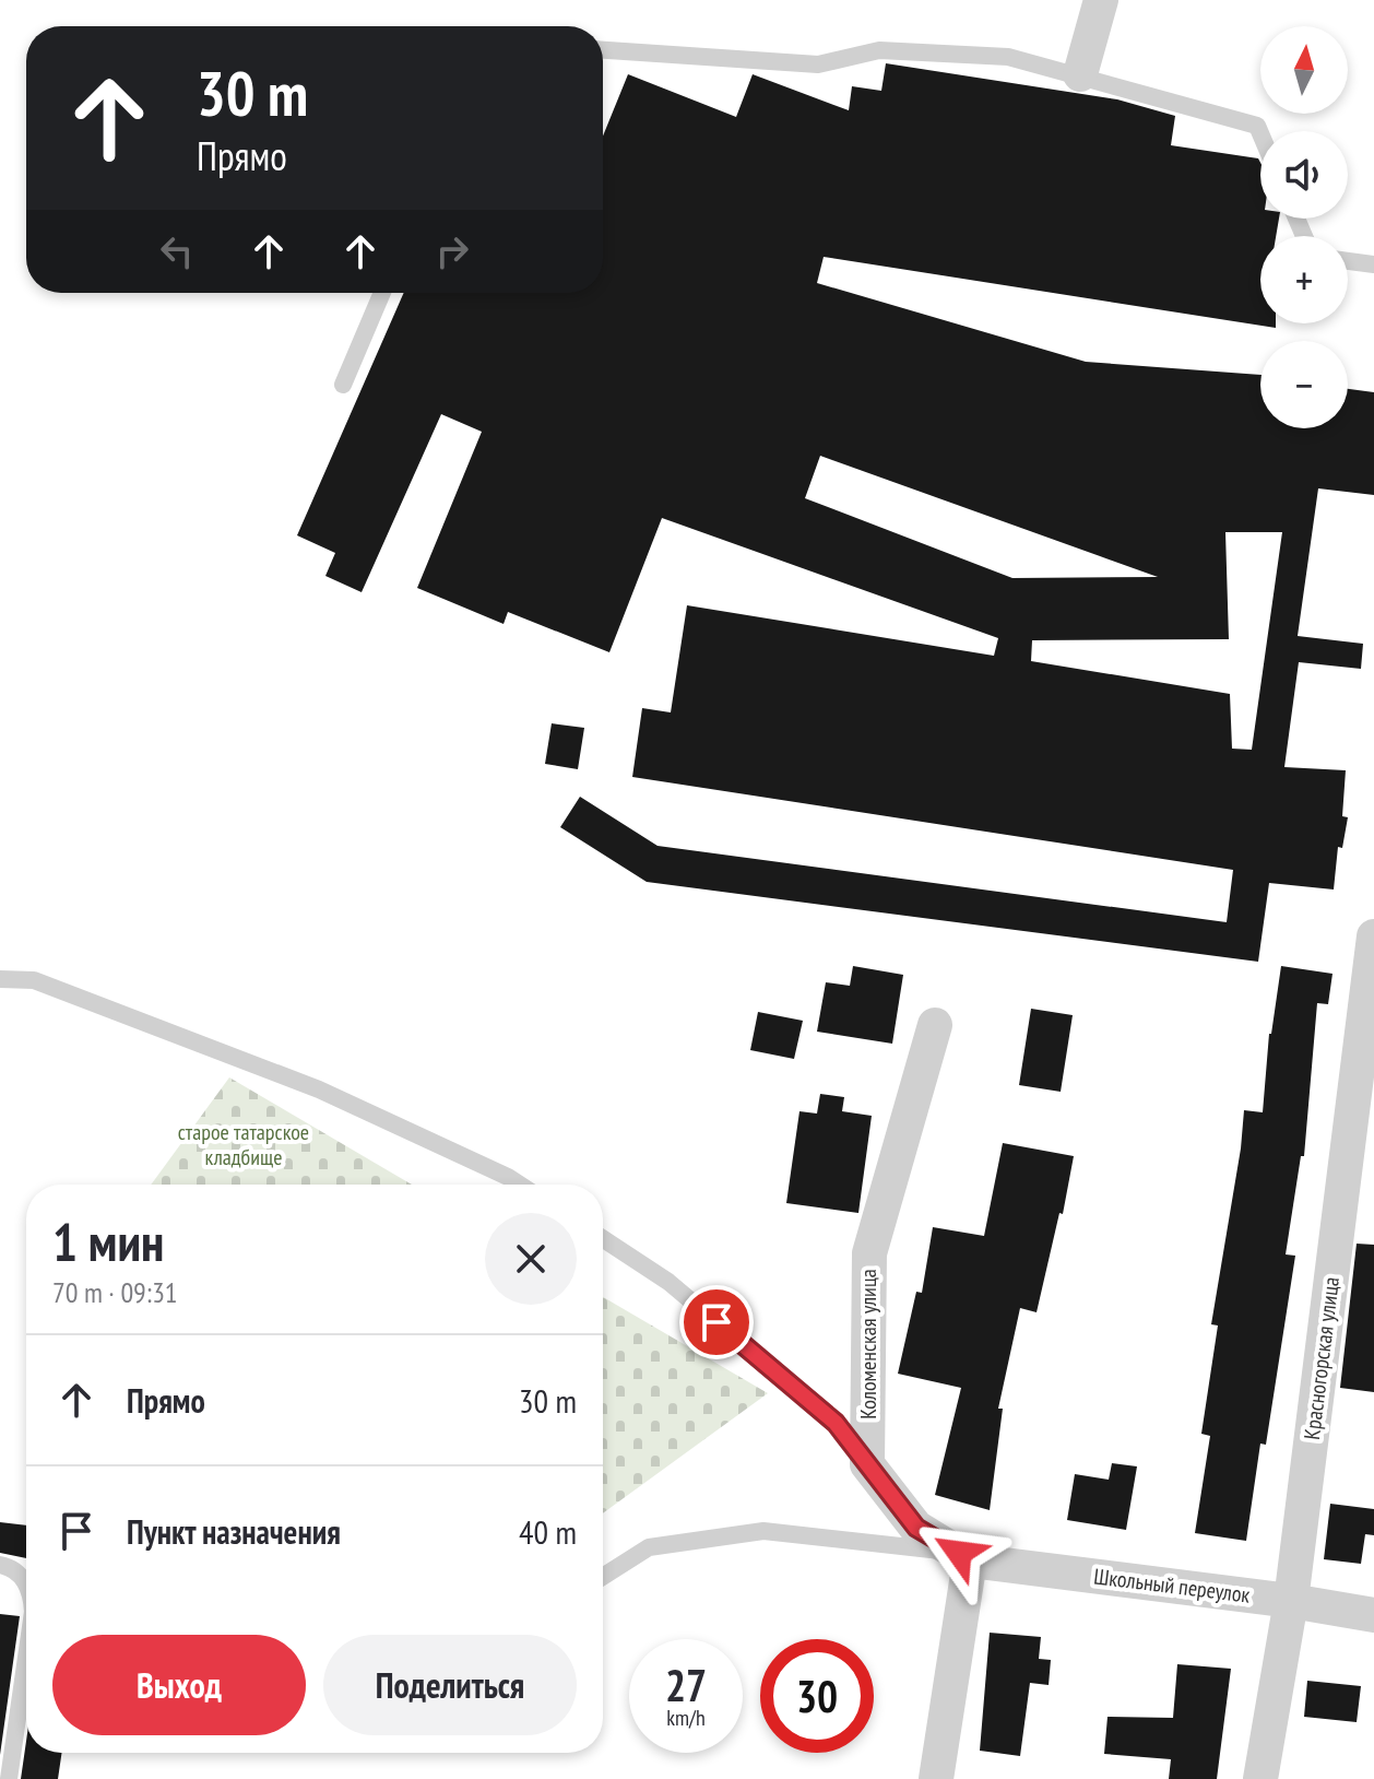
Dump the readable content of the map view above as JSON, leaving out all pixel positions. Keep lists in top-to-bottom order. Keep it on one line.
{"streets":{"street":["Коломенская улица","Красногорская улица","Школьный переулок"]},"crossings":[["Красногорская улица","Школьный переулок"]],"parks":["старое татарское кладбище"],"north":"top","page":{"map_buttons":["+","−"],"turn":["30 m","Прямо"],"heading":["1 мин","70 m · 09:31"],"list":[{"name":"Прямо","value":"30 m"},{"name":"Пункт назначения","value":"40 m"}],"buttons":["Выход","Поделиться"],"speed":"27 km/h","limit":"30"}}
